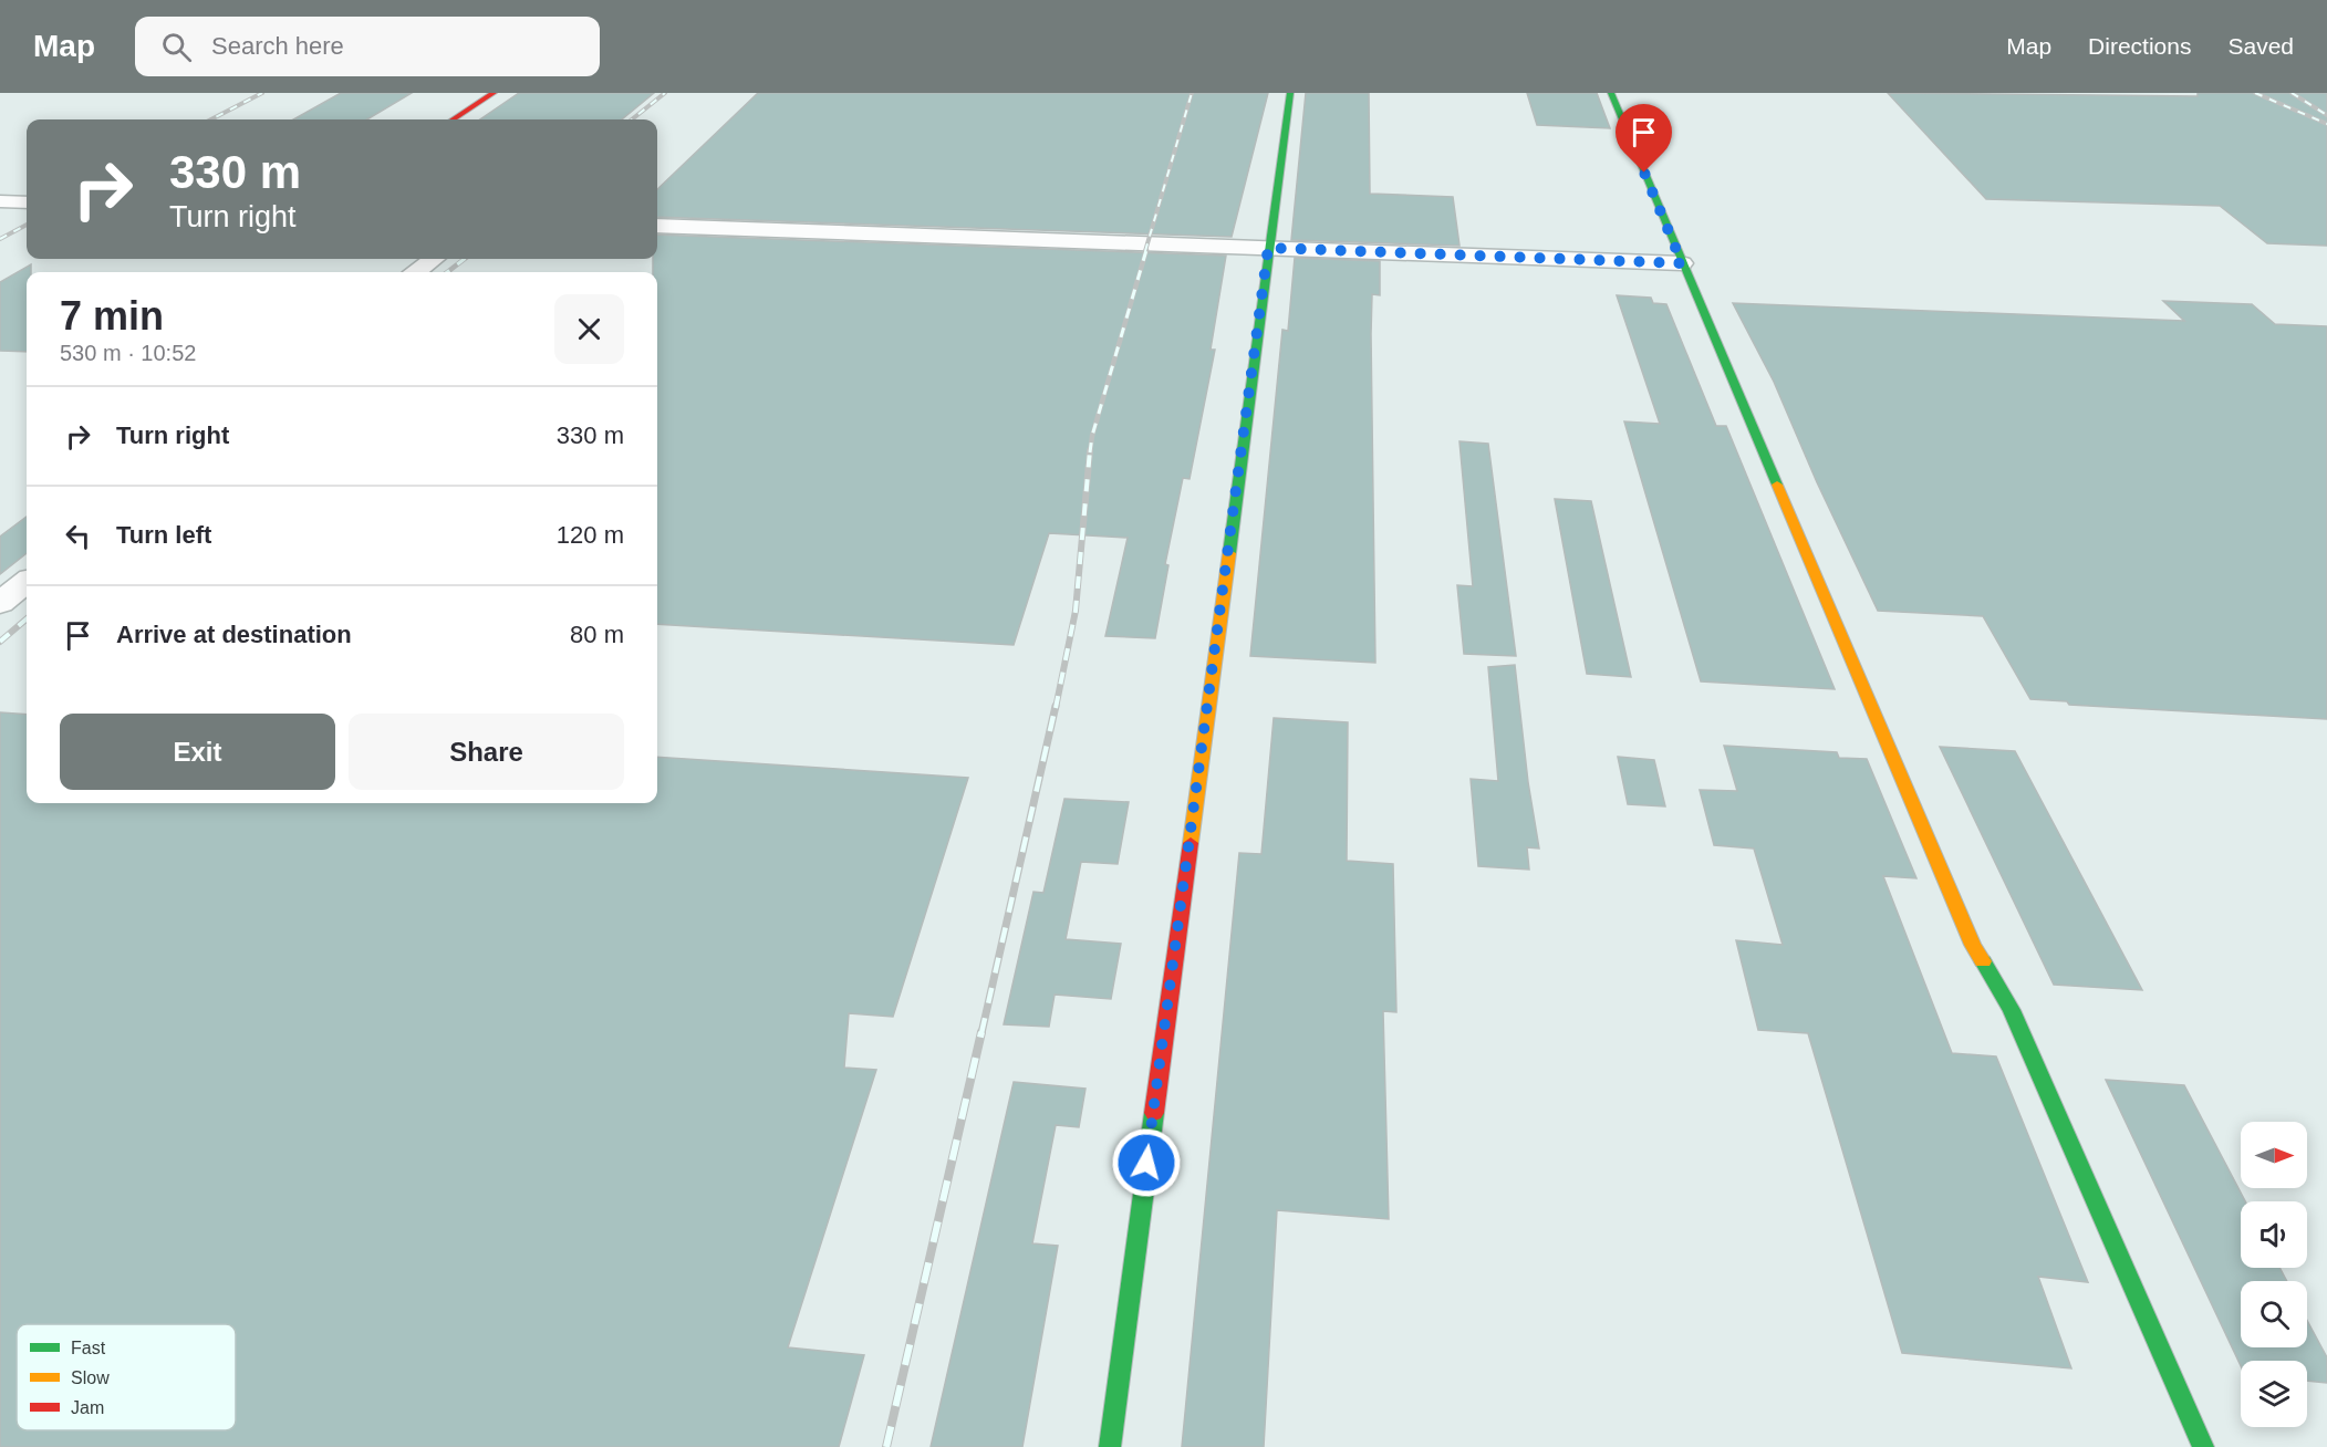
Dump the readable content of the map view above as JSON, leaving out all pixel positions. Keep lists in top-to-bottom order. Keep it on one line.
{"legend":["Fast","Slow","Jam"],"north":"right","page":{"header":"Map","search":"Search here","nav":["Map","Directions","Saved"],"turn":["330 m","Turn right"],"heading":["7 min","530 m · 10:52"],"list":[{"name":"Turn right","value":"330 m"},{"name":"Turn left","value":"120 m"},{"name":"Arrive at destination","value":"80 m"}],"buttons":["Exit","Share"]}}
